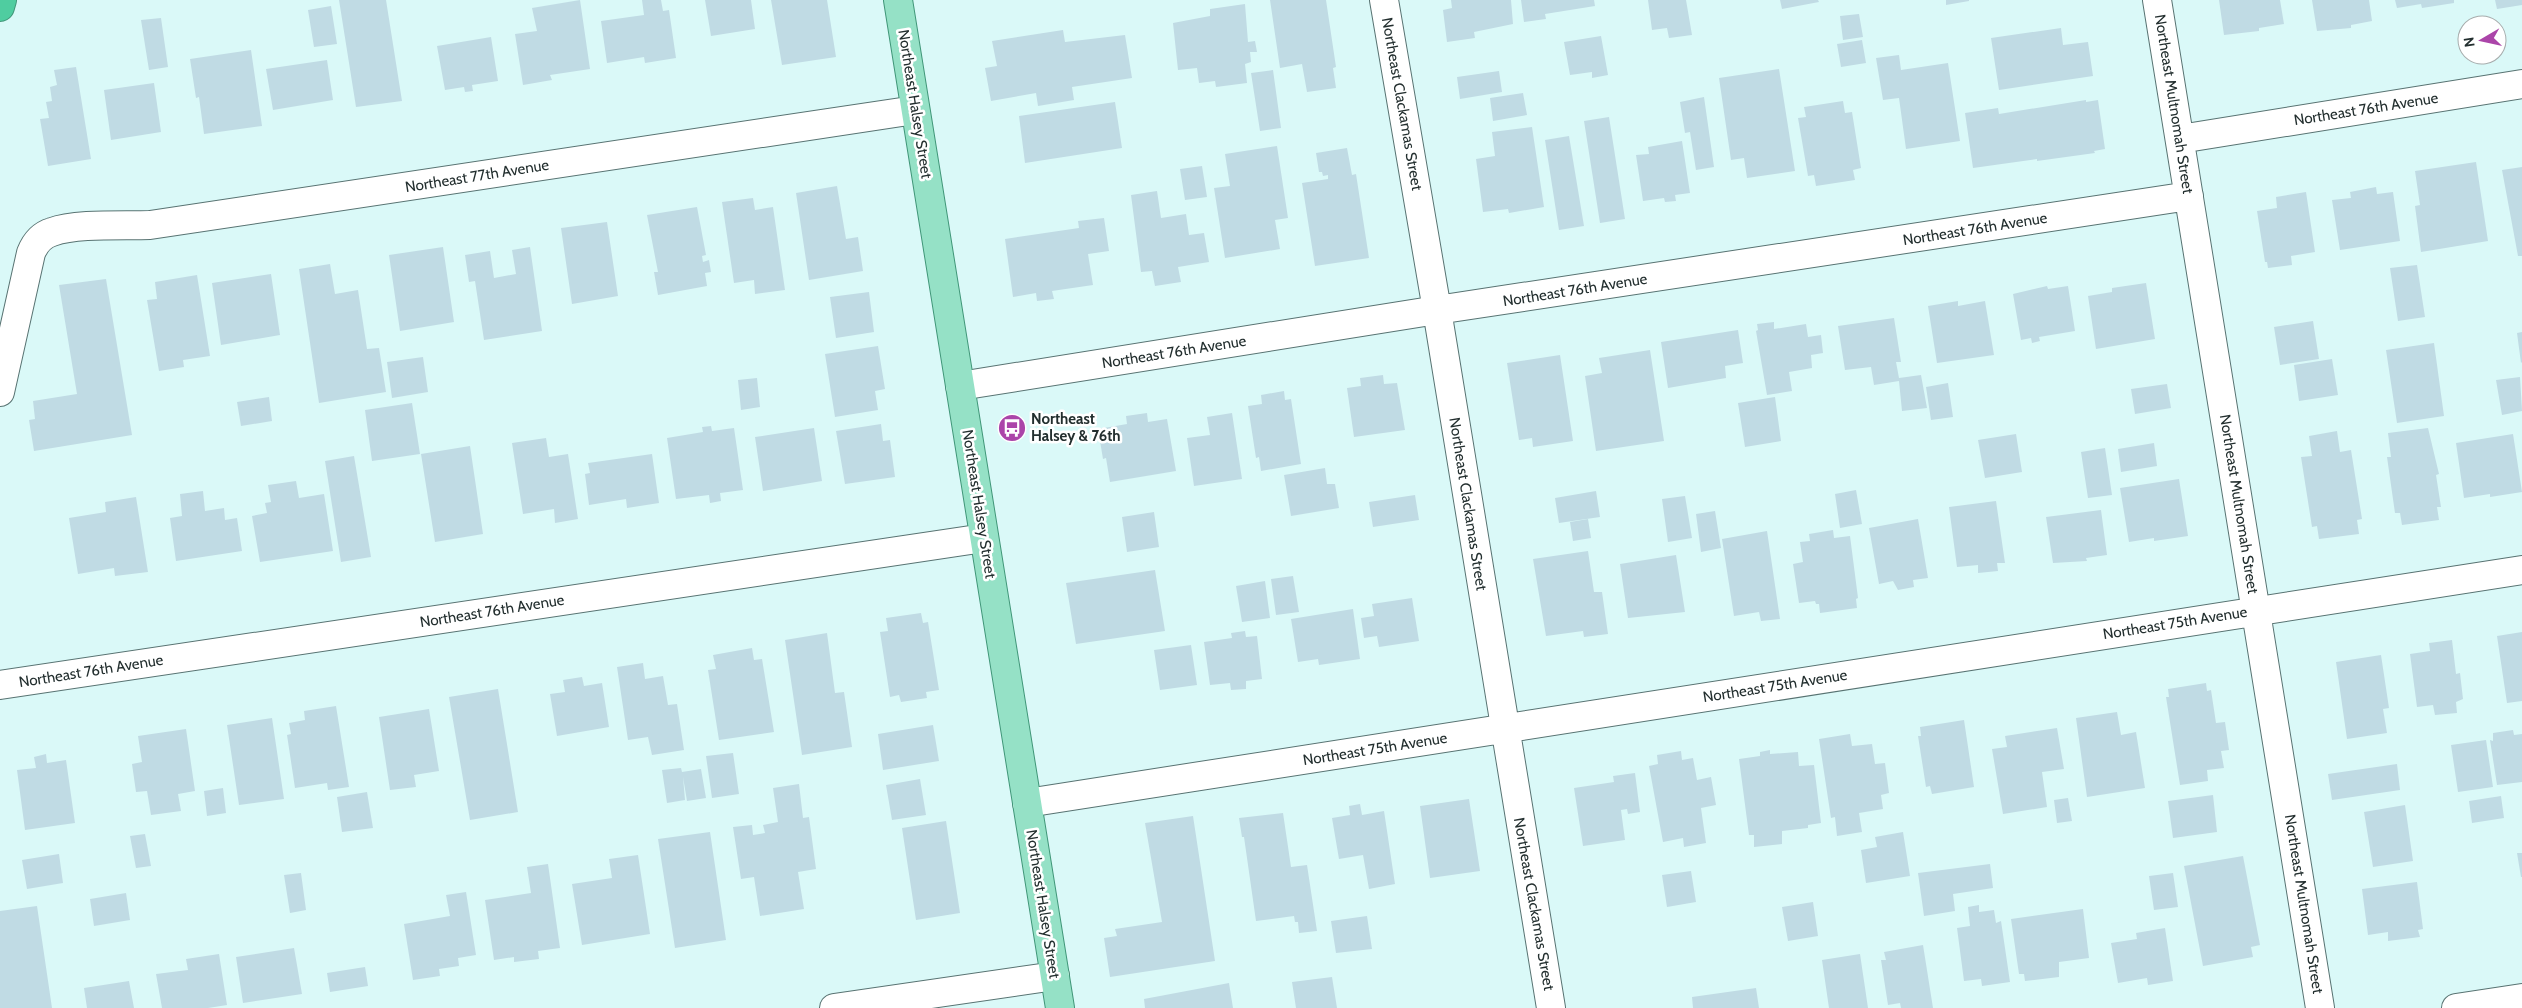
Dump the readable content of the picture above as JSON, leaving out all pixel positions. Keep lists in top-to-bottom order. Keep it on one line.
{"streets":{"main road":["Northeast Halsey Street"],"street":["Northeast Clackamas Street","Northeast Multnomah Street","Northeast 76th Avenue","Northeast 77th Avenue","Northeast 75th Avenue"]},"crossings":[["Northeast Halsey Street","Northeast 76th Avenue"],["Northeast Halsey Street","Northeast 77th Avenue"],["Northeast Halsey Street","Northeast 75th Avenue"],["Northeast Clackamas Street","Northeast 76th Avenue"],["Northeast Clackamas Street","Northeast 75th Avenue"],["Northeast Multnomah Street","Northeast 76th Avenue"],["Northeast Multnomah Street","Northeast 75th Avenue"]],"places":{"bus stop":["Northeast Halsey & 76th"]},"north":"left"}
